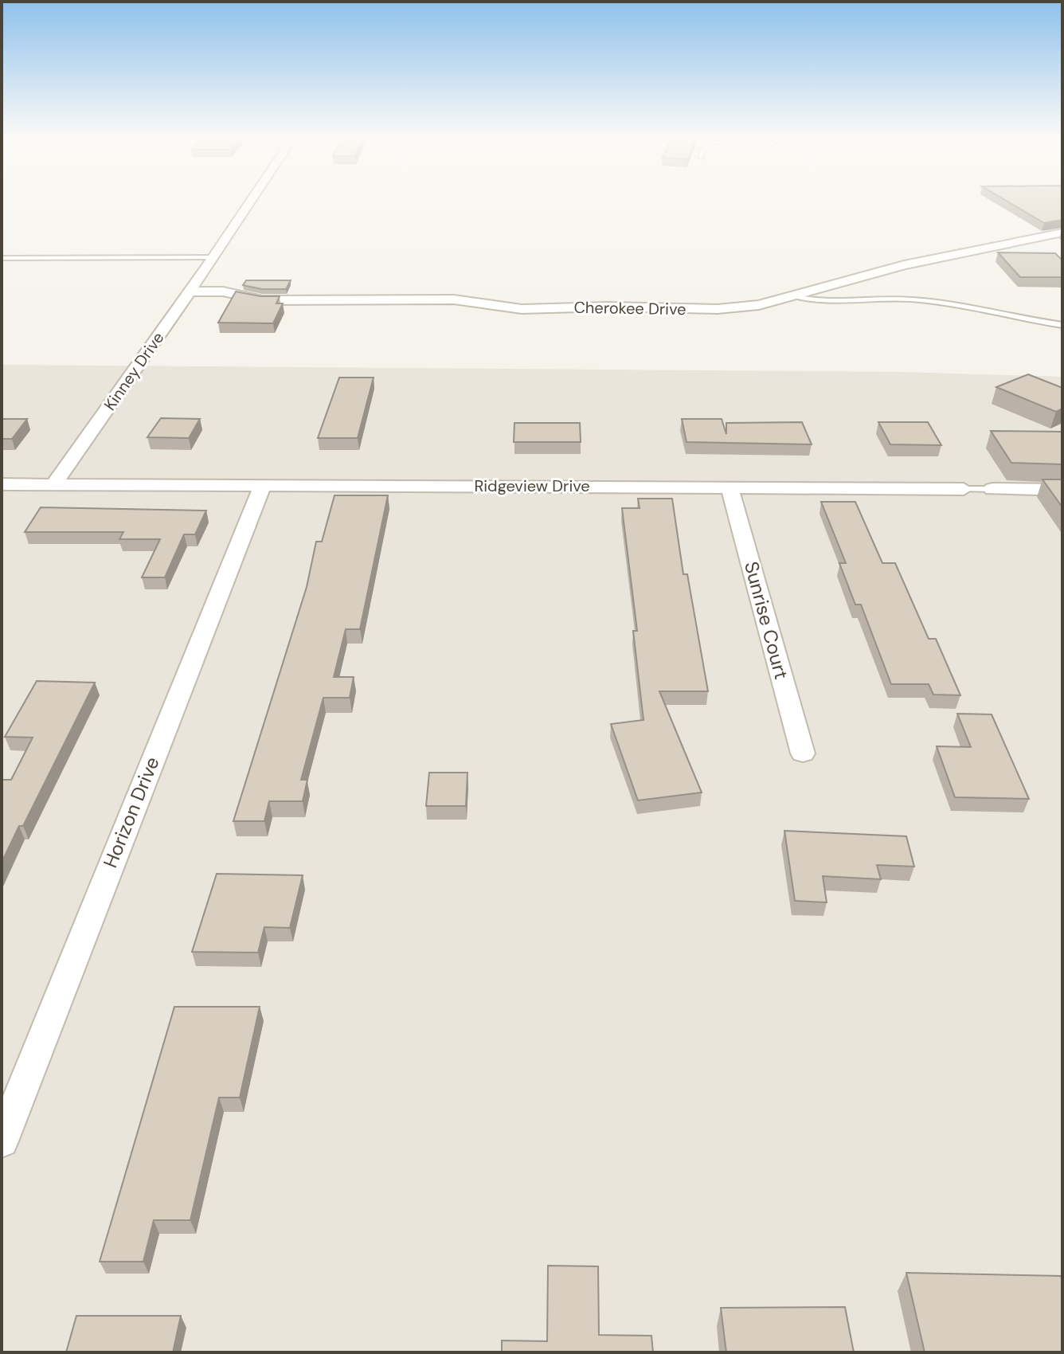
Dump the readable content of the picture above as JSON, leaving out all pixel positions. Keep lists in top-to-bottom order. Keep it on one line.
{"streets":{"street":["Cherokee Drive","Kinney Drive","Ridgeview Drive","Sunrise Court","Horizon Drive"]},"crossings":[["Cherokee Drive","Kinney Drive"],["Kinney Drive","Ridgeview Drive"],["Ridgeview Drive","Sunrise Court"],["Ridgeview Drive","Horizon Drive"]]}
